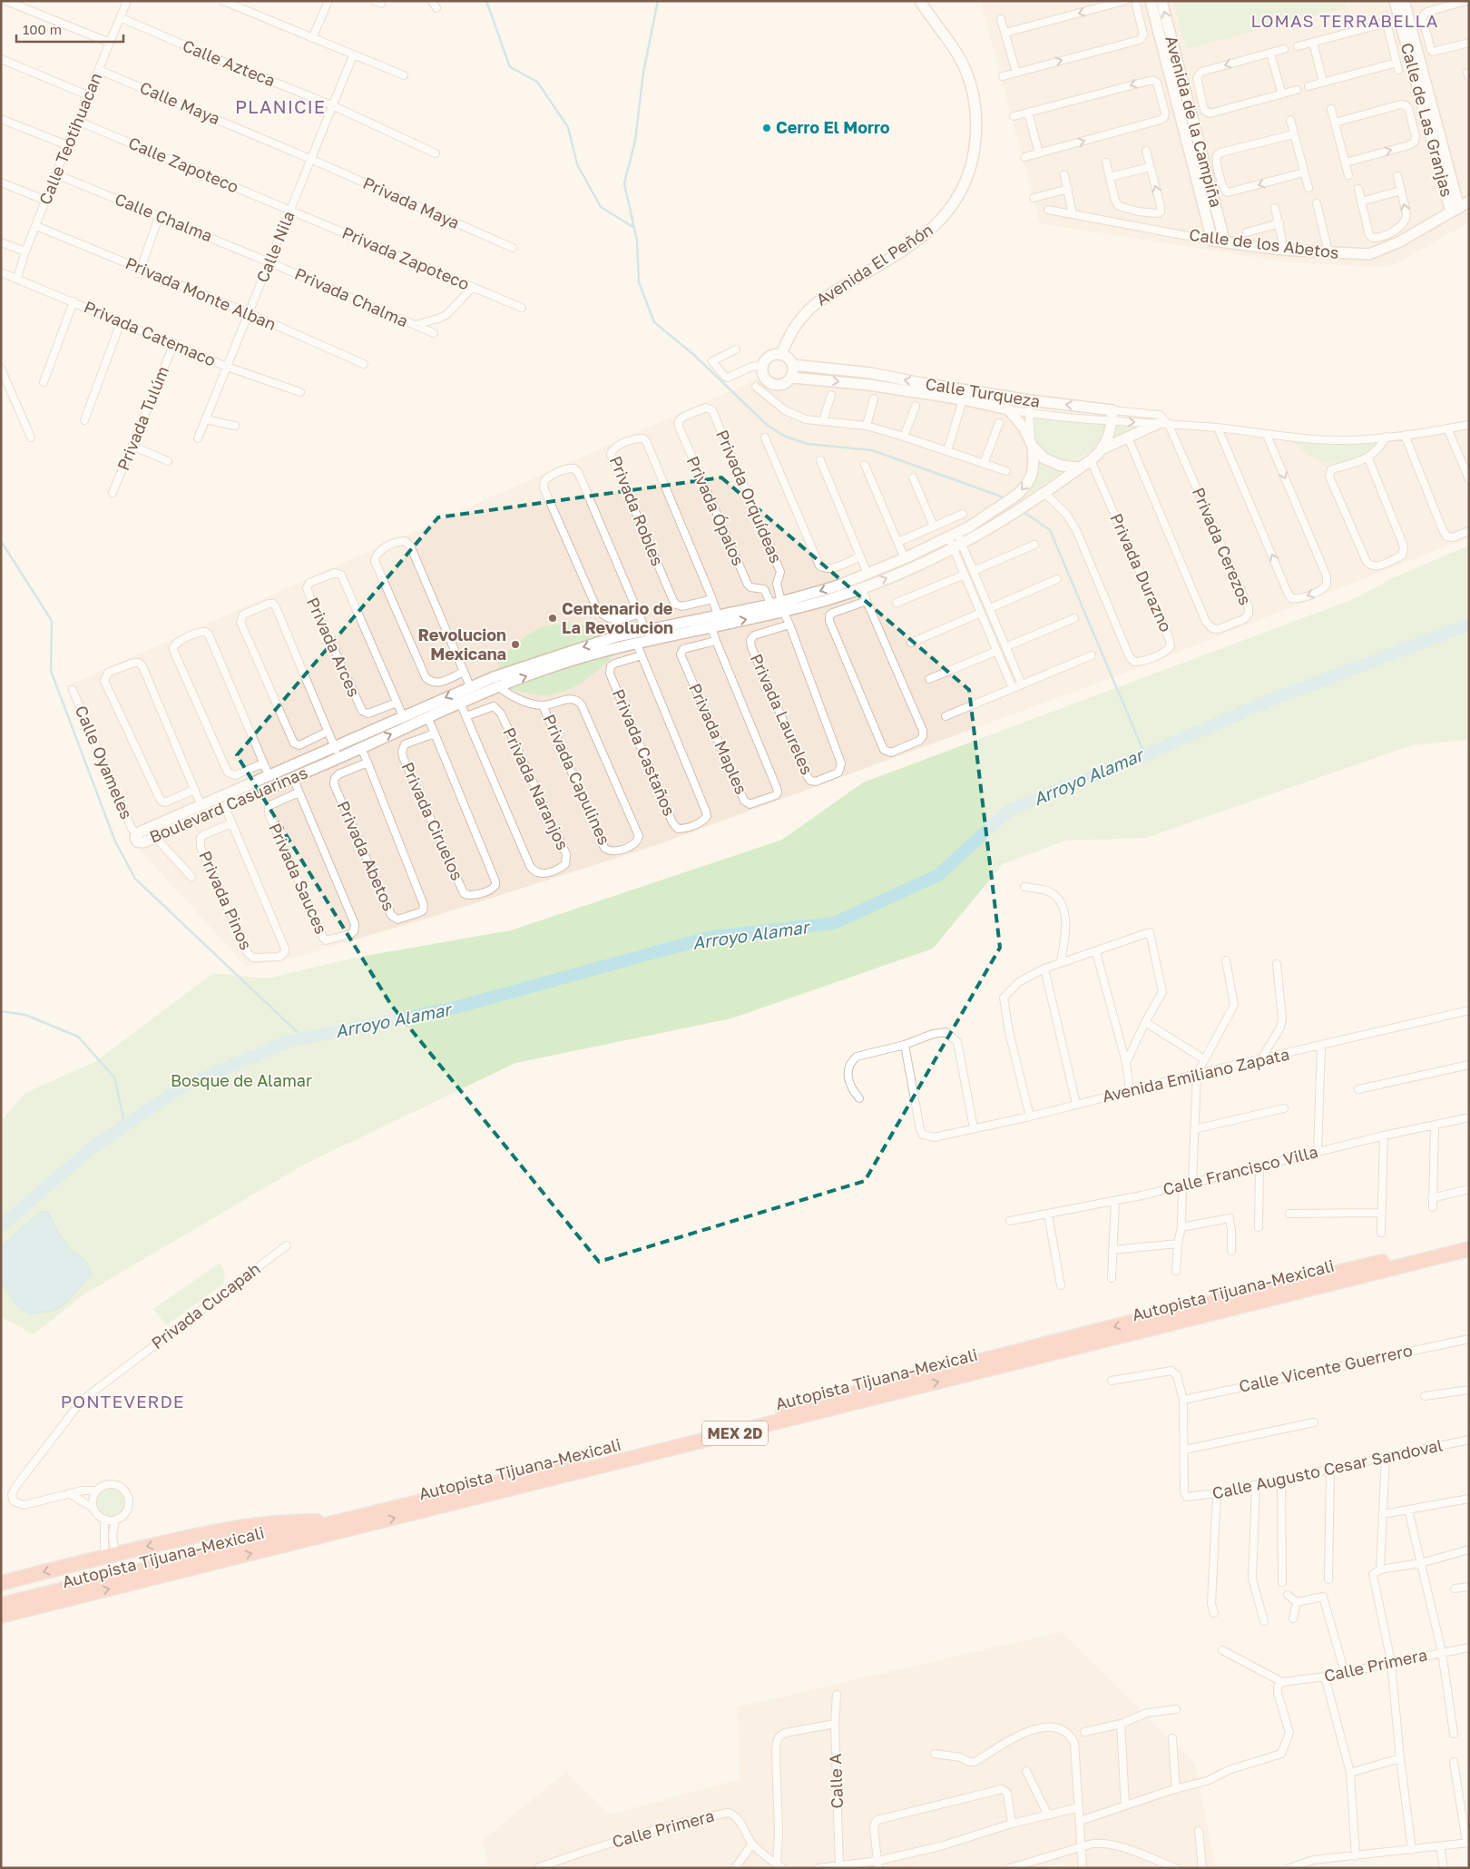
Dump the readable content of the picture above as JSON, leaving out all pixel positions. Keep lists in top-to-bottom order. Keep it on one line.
{"streets":{"highway":["Autopista Tijuana-Mexicali","MEX 2D"],"street":["Calle Azteca","Calle Maya","Calle de Las Granjas","Avenida de la Campiña","Calle Teotihuacan","Calle Zapoteco","Privada Maya","Calle Chalma","Calle de los Abetos","Calle Nila","Privada Zapoteco","Avenida El Peñón","Privada Monte Alban","Privada Chalma","Privada Catemaco","Calle Turqueza","Privada Tulúm","Privada Orquídeas","Privada Robles","Privada Ópalos","Privada Cerezos","Privada Durazno","Privada Arces","Privada Laureles","Privada Maples","Privada Castaños","Calle Oyameles","Privada Capulines","Privada Naranjos","Boulevard Casuarinas","Privada Ciruelos","Privada Abetos","Privada Sauces","Privada Pinos","Avenida Emiliano Zapata","Calle Francisco Villa","Privada Cucapah","Calle Vicente Guerrero","Calle Augusto Cesar Sandoval","Calle Primera","Calle A"]},"crossings":[["Calle Azteca","Calle Teotihuacan"],["Calle Azteca","Calle Nila"],["Calle Maya","Calle Teotihuacan"],["Calle Maya","Privada Maya"],["Calle Maya","Calle Nila"],["Calle de Las Granjas","Calle de los Abetos"],["Avenida de la Campiña","Calle de los Abetos"],["Calle Teotihuacan","Calle Zapoteco"],["Calle Teotihuacan","Calle Chalma"],["Calle Teotihuacan","Privada Monte Alban"],["Calle Teotihuacan","Privada Catemaco"],["Calle Zapoteco","Calle Nila"],["Calle Zapoteco","Privada Zapoteco"],["Privada Maya","Calle Nila"],["Calle Chalma","Calle Nila"],["Calle Chalma","Privada Chalma"],["Calle Nila","Privada Zapoteco"],["Calle Nila","Privada Monte Alban"],["Calle Nila","Privada Chalma"],["Calle Nila","Privada Catemaco"],["Avenida El Peñón","Calle Turqueza"],["Privada Catemaco","Privada Tulúm"],["Calle Turqueza","Privada Cerezos"],["Calle Turqueza","Boulevard Casuarinas"],["Privada Orquídeas","Privada Ópalos"],["Privada Orquídeas","Privada Laureles"],["Privada Orquídeas","Boulevard Casuarinas"],["Privada Robles","Boulevard Casuarinas"],["Privada Ópalos","Privada Laureles"],["Privada Ópalos","Boulevard Casuarinas"],["Privada Durazno","Boulevard Casuarinas"],["Privada Arces","Boulevard Casuarinas"],["Privada Laureles","Boulevard Casuarinas"],["Privada Maples","Boulevard Casuarinas"],["Privada Castaños","Boulevard Casuarinas"],["Calle Oyameles","Boulevard Casuarinas"],["Privada Capulines","Boulevard Casuarinas"],["Privada Naranjos","Boulevard Casuarinas"],["Boulevard Casuarinas","Privada Ciruelos"],["Boulevard Casuarinas","Privada Abetos"],["Boulevard Casuarinas","Privada Sauces"],["Boulevard Casuarinas","Privada Pinos"]],"districts":["LOMAS TERRABELLA","PLANICIE","PONTEVERDE"],"water":["Arroyo Alamar"],"parks":["Bosque de Alamar"],"places":["Cerro El Morro","Centenario de La Revolucion","Revolucion Mexicana"],"scale_bar":"100 m"}
